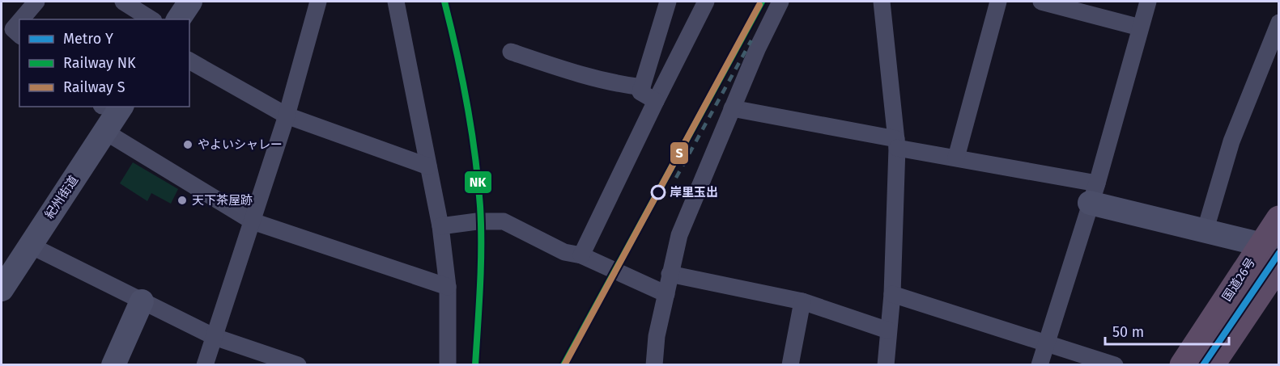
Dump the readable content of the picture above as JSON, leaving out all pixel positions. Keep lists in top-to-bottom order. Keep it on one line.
{"streets":{"highway":["国道26号"],"street":["紀州街道"]},"places":["やよいシャレー","岸里玉出","天下茶屋跡"],"lines":["rail line NK","rail line S","metro line Y"],"legend":["Metro Y","Railway NK","Railway S"],"scale_bar":"50 m"}
